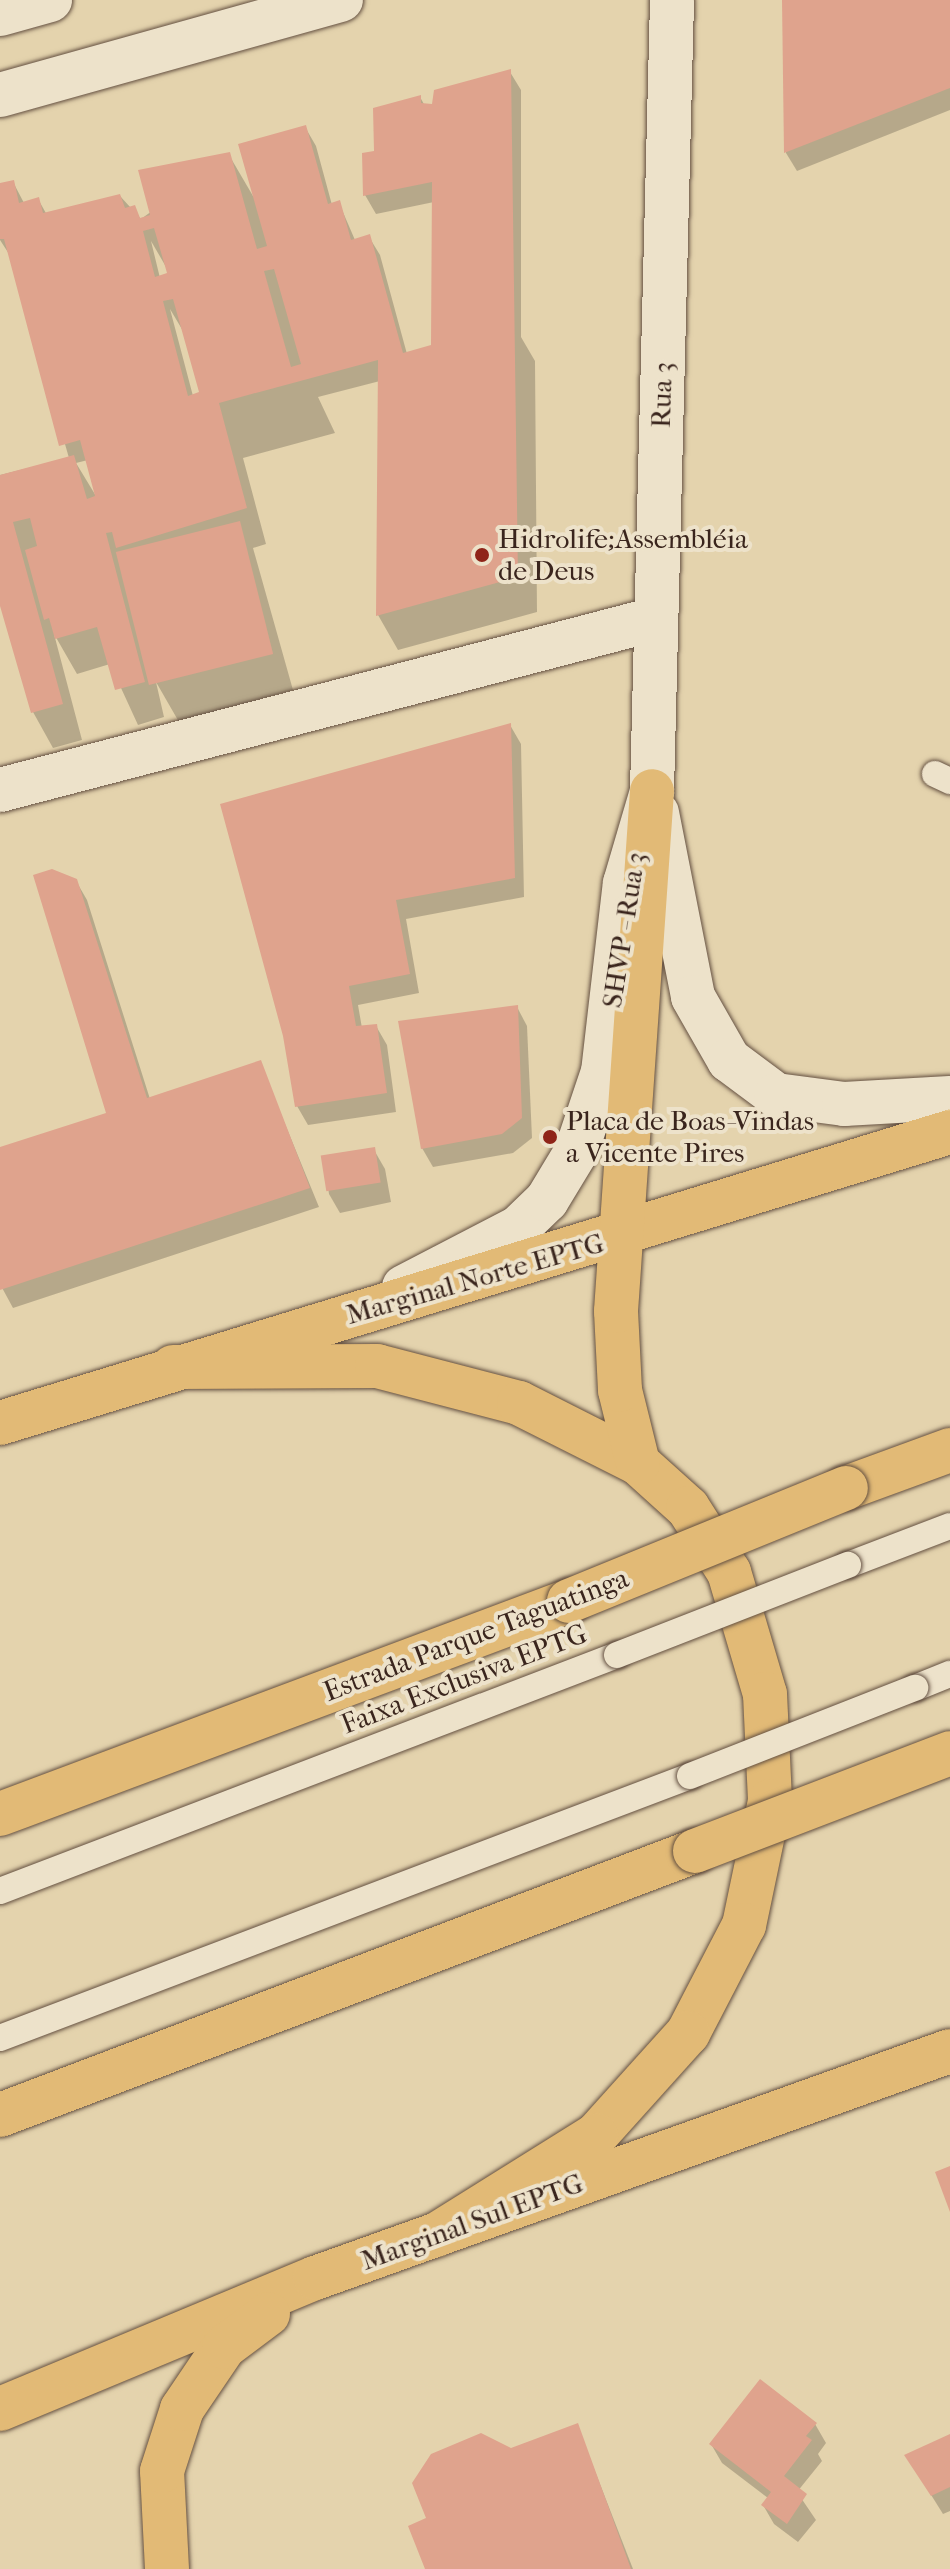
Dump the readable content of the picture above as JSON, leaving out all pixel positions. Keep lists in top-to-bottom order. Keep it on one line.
{"streets":{"main road":["Rua 3","SHVP - Rua 3","Marginal Norte EPTG","Estrada Parque Taguatinga","Marginal Sul EPTG"],"lane":["Faixa Exclusiva EPTG"]},"crossings":[["Rua 3","SHVP - Rua 3"],["SHVP - Rua 3","Marginal Norte EPTG"]],"places":["Hidrolife;Assembléia de Deus","Placa de Boas-Vindas a Vicente Pires"]}
